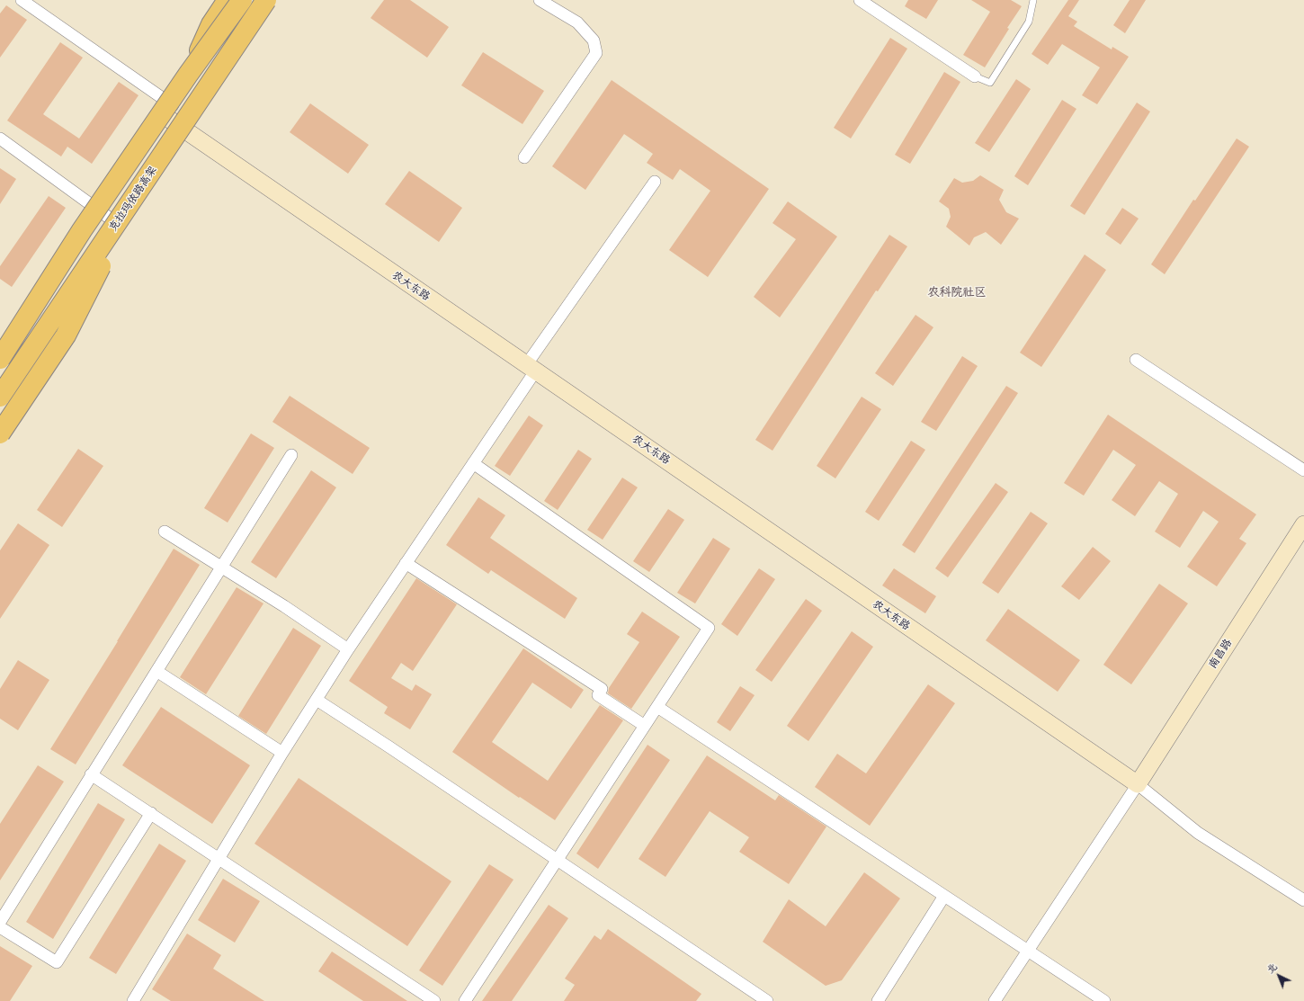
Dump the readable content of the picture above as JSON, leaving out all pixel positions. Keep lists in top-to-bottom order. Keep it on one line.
{"streets":{"highway":["克拉玛依路高架"],"main road":["农大东路","南昌路"]},"crossings":[["农大东路","南昌路"]],"districts":["农科院社区"],"north":"top left"}
